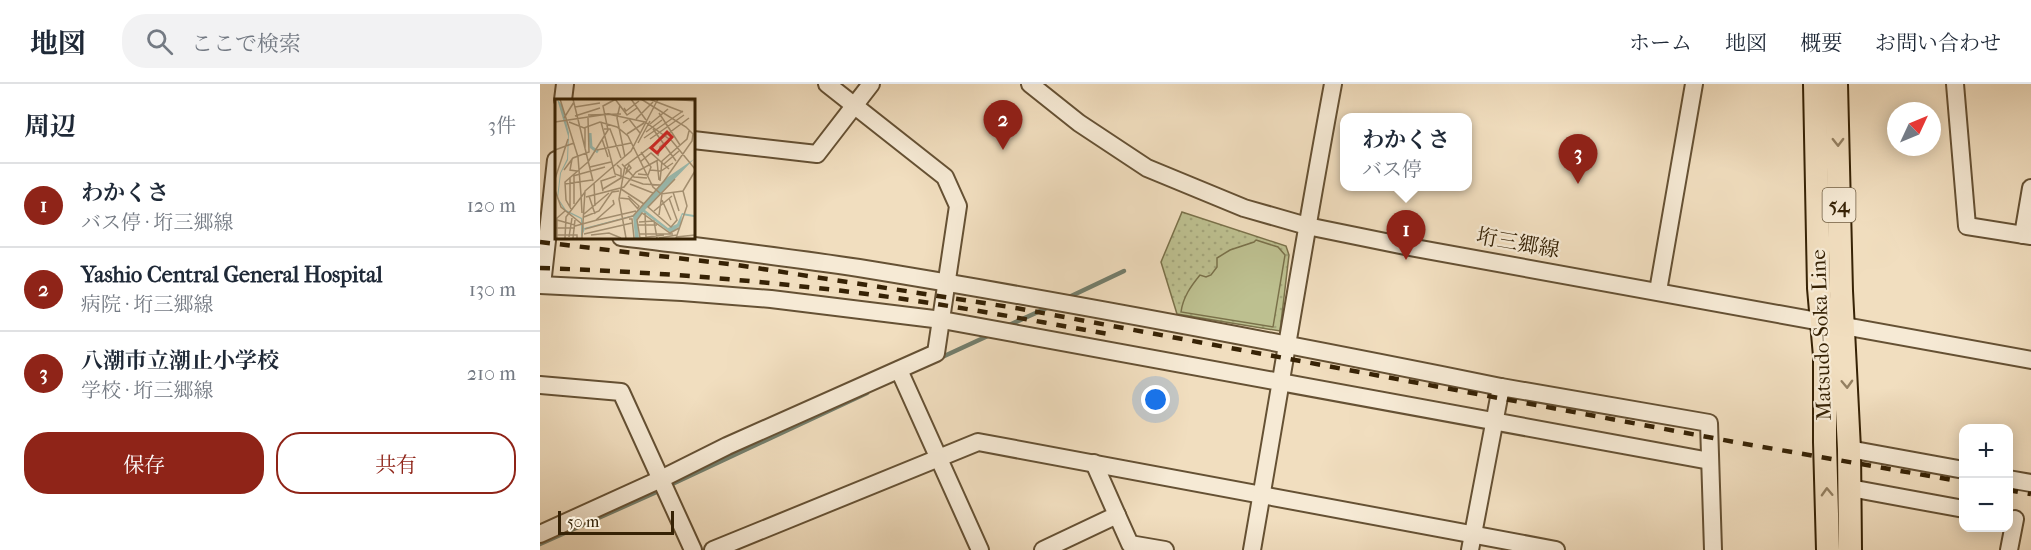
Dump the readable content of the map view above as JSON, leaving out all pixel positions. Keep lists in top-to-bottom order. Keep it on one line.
{"streets":{"main road":["54","Matsudo-Soka Line"],"street":["垳三郷線"]},"crossings":[["垳三郷線","Matsudo-Soka Line"]],"scale_bar":"50 m","north":"top right","page":{"header":"地図","search":"ここで検索","nav":["ホーム","地図","概要","お問い合わせ"],"heading":["周辺","3件"],"pins":["2","3","1"],"popup":["わかくさ","バス停"],"list":[{"mark":"1","name":"わかくさ","note":"バス停 · 垳三郷線","value":"120 m"},{"mark":"2","name":"Yashio Central General Hospital","note":"病院 · 垳三郷線","value":"130 m"},{"mark":"3","name":"八潮市立潮止小学校","note":"学校 · 垳三郷線","value":"210 m"}],"buttons":["保存","共有"],"map_buttons":["+","−"],"scale":"50 m"}}
